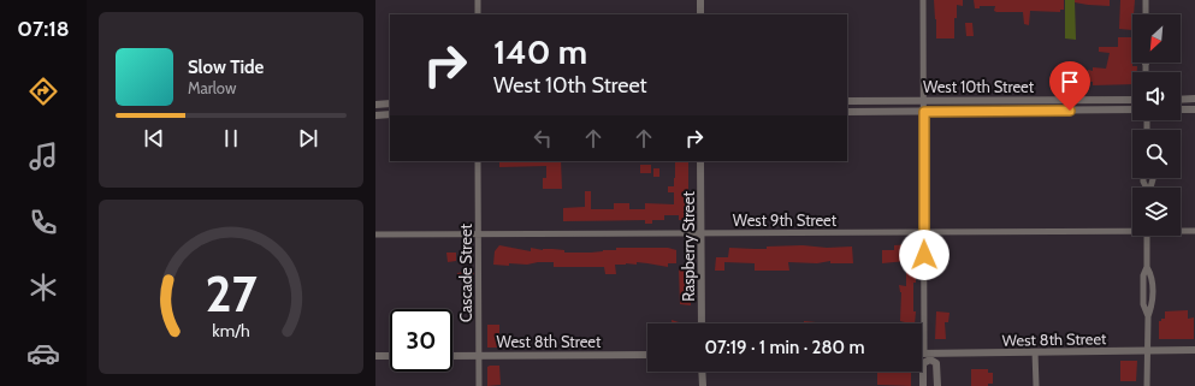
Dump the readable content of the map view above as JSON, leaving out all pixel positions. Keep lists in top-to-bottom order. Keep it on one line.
{"streets":{"street":["West 10th Street","West 9th Street","Raspberry Street","Cascade Street","West 8th Street"]},"crossings":[["West 9th Street","Raspberry Street"],["West 9th Street","Cascade Street"],["Cascade Street","West 8th Street"]],"north":"bottom left","page":{"tabs":"07:18","turn":["140 m","West 10th Street"],"song":["Slow Tide","Marlow"],"limit":"30","trip":"07:19 · 1 min · 280 m","gauge":["27","km/h"]}}
